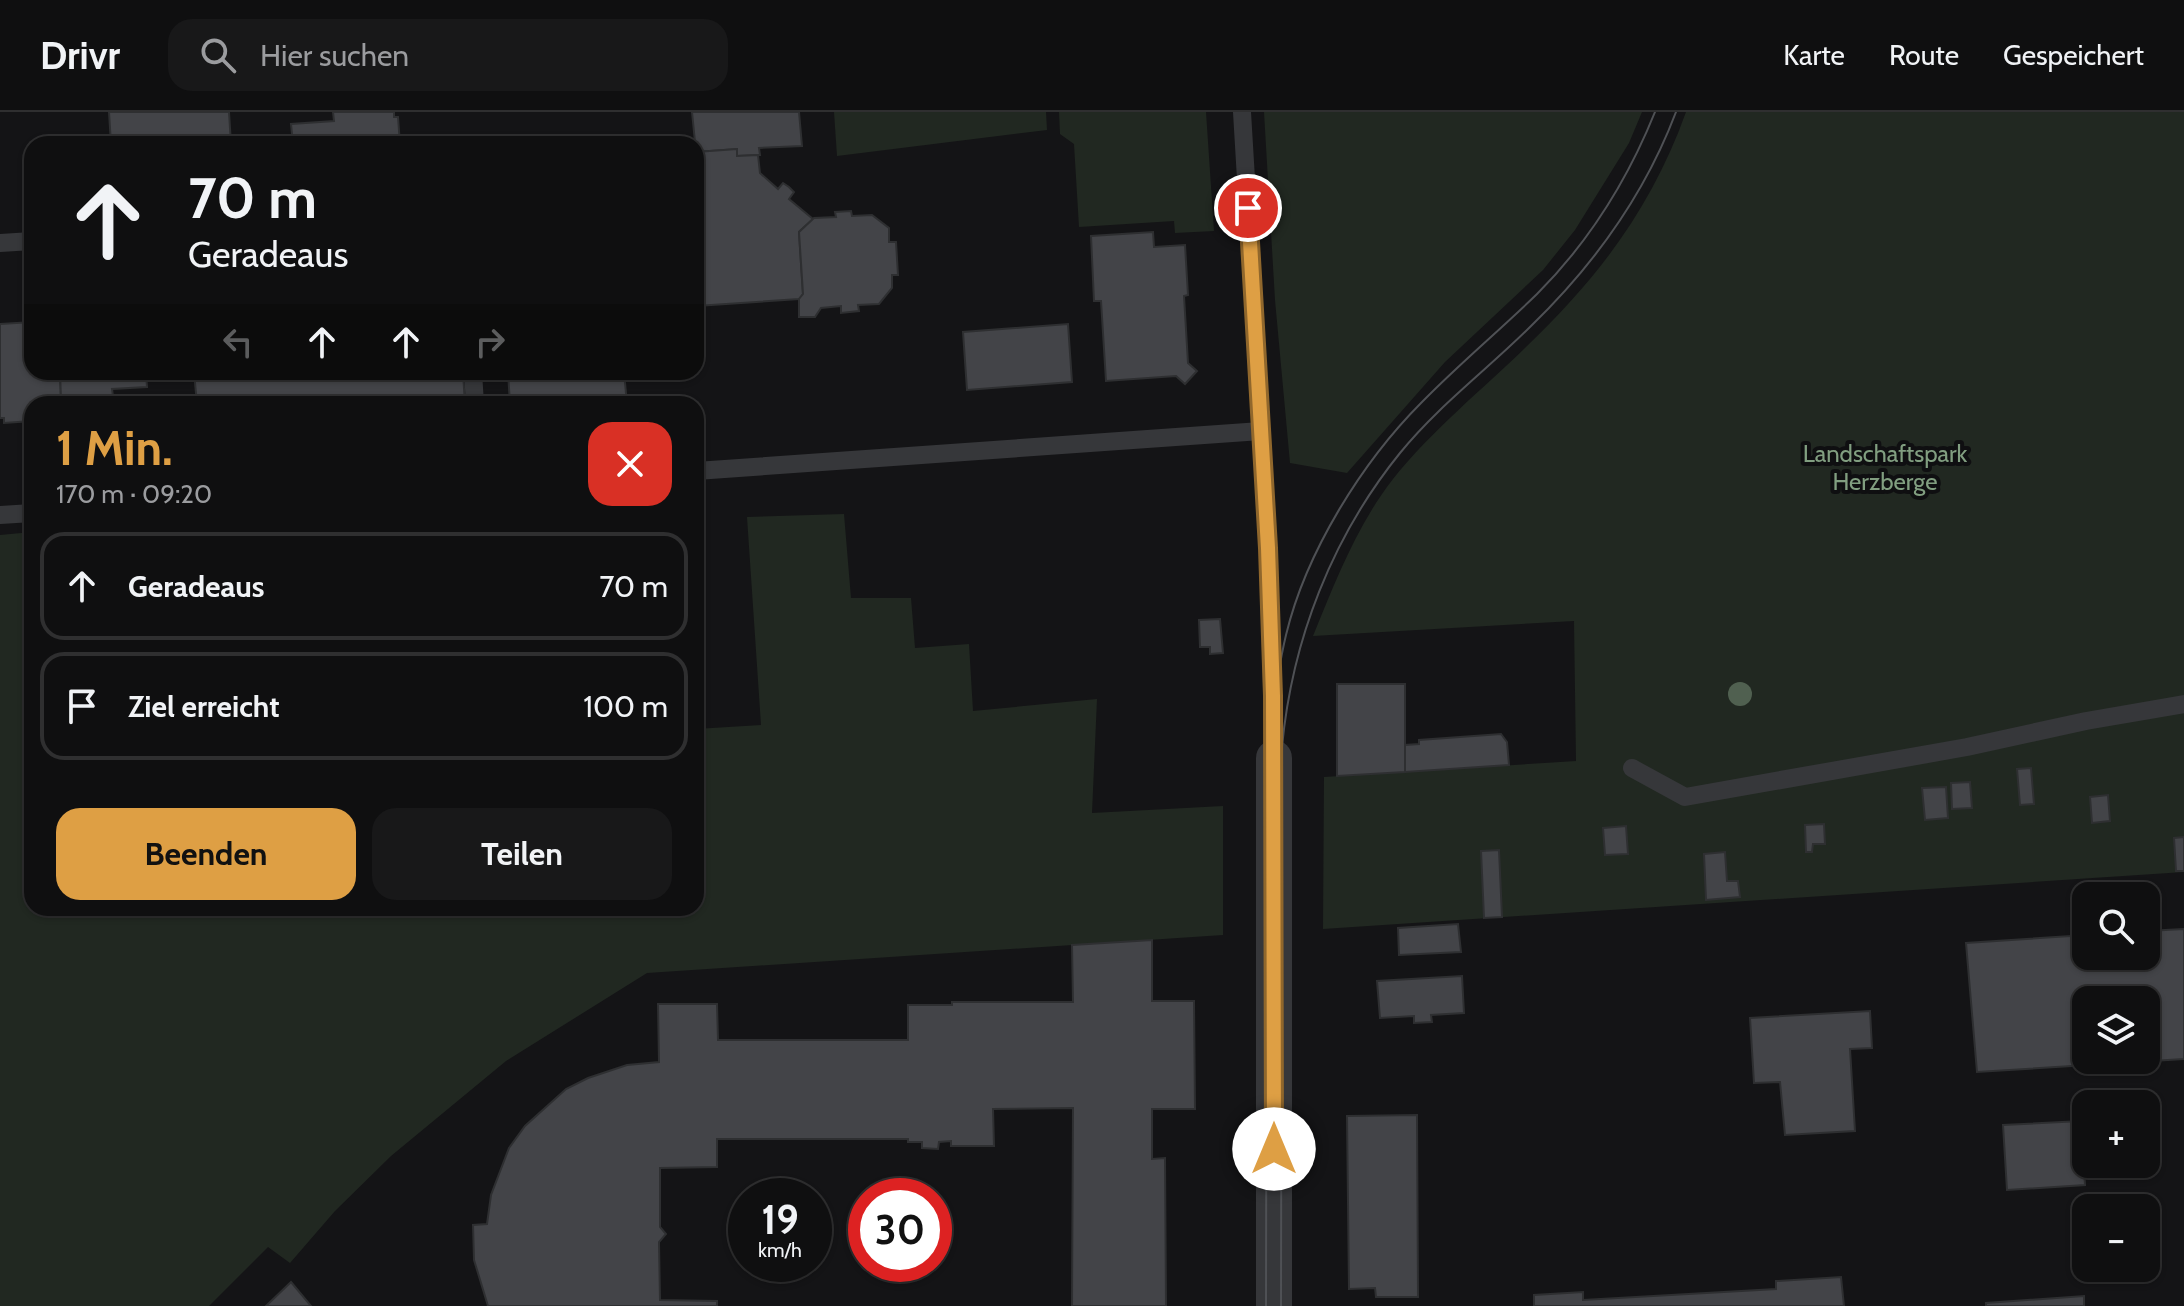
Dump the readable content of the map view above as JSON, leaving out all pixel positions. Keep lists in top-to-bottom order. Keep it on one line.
{"parks":["Landschaftspark Herzberge"],"page":{"header":"Drivr","search":"Hier suchen","nav":["Karte","Route","Gespeichert"],"turn":["70 m","Geradeaus"],"heading":["1 Min.","170 m · 09:20"],"list":[{"name":"Geradeaus","value":"70 m"},{"name":"Ziel erreicht","value":"100 m"}],"buttons":["Beenden","Teilen"],"map_buttons":["+","−"],"speed":"19 km/h","limit":"30"}}
